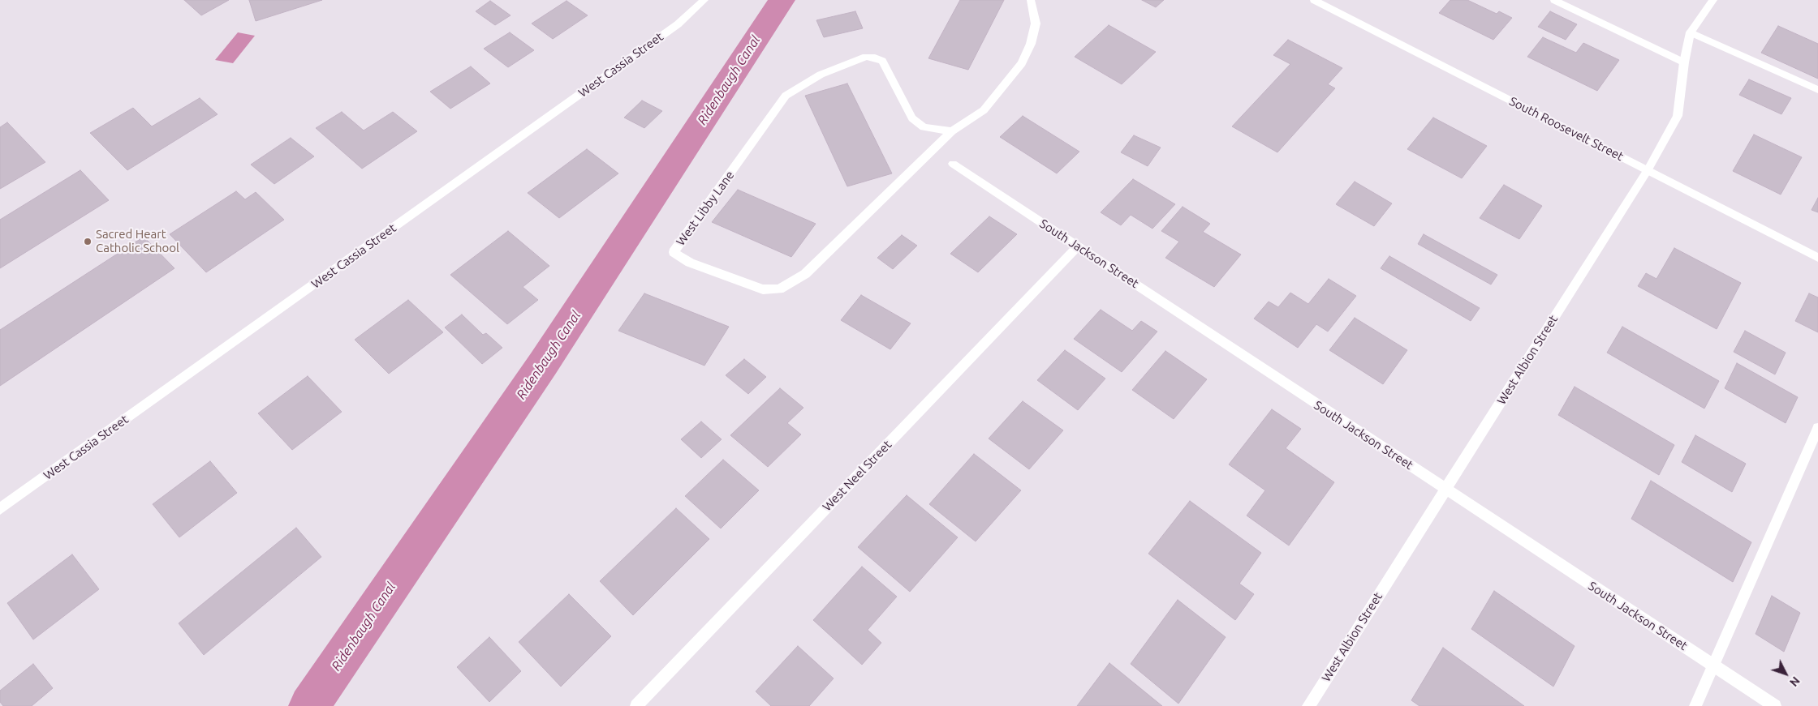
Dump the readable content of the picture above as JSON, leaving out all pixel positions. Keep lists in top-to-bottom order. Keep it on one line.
{"streets":{"street":["West Cassia Street","South Roosevelt Street","West Libby Lane","South Jackson Street","West Albion Street","West Neel Street"]},"crossings":[["South Roosevelt Street","West Albion Street"],["South Jackson Street","West Albion Street"],["South Jackson Street","West Neel Street"]],"water":["Ridenbaugh Canal"],"places":["Sacred Heart Catholic School"],"north":"bottom right"}
